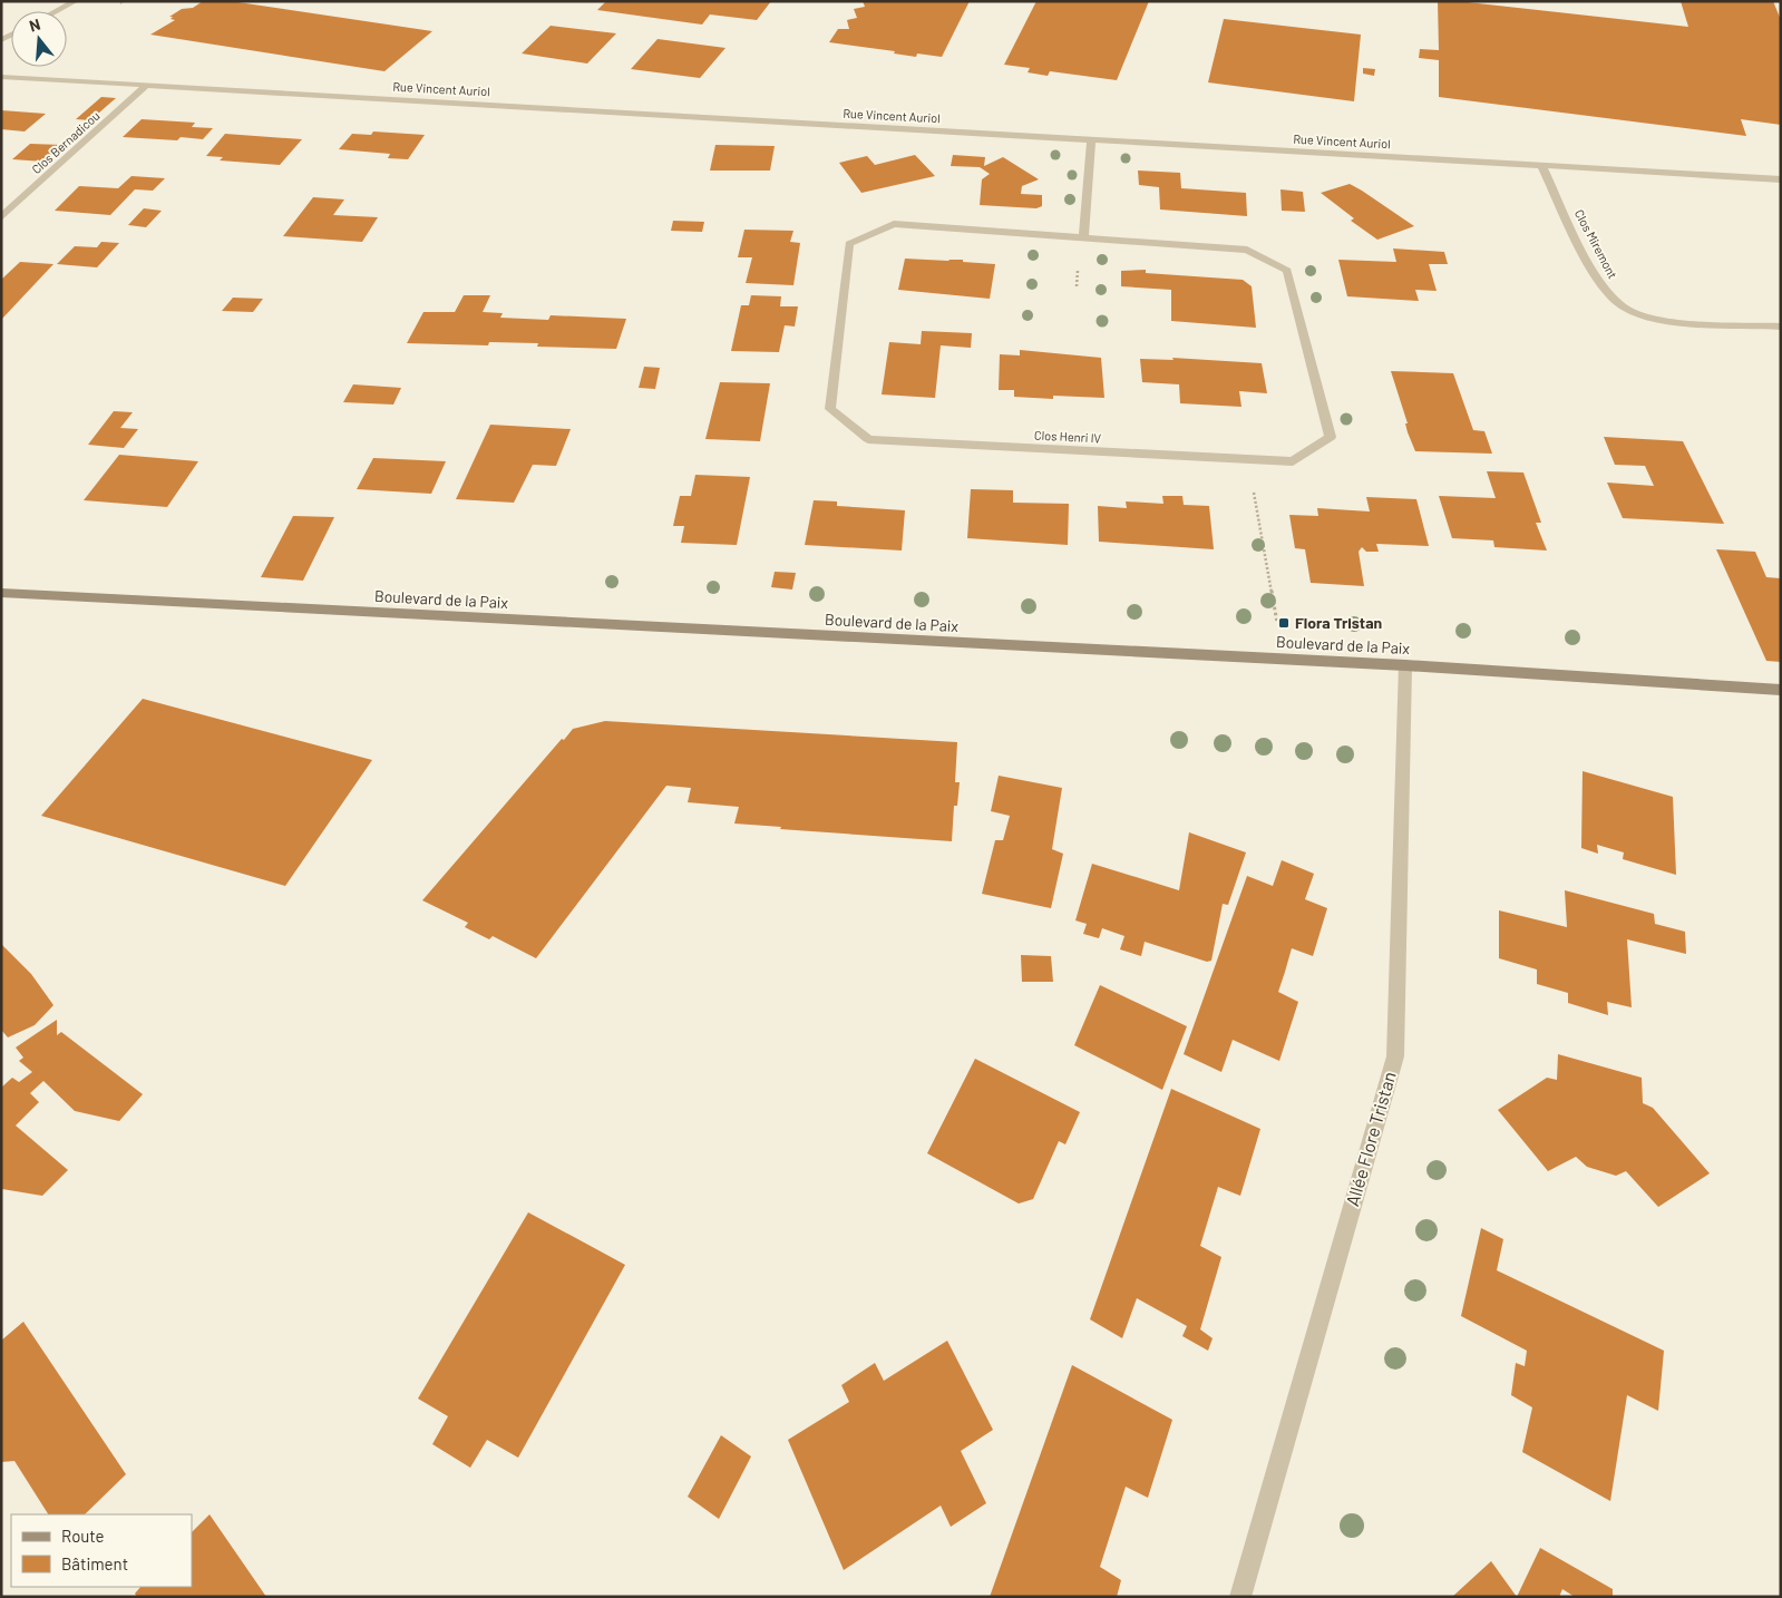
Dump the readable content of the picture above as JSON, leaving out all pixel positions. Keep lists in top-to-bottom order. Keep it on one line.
{"streets":{"main road":["Boulevard de la Paix"],"street":["Rue Vincent Auriol","Clos Bernadicou","Clos Miremont","Clos Henri IV","Allée Flore Tristan"]},"crossings":[["Rue Vincent Auriol","Clos Bernadicou"],["Rue Vincent Auriol","Clos Miremont"],["Boulevard de la Paix","Allée Flore Tristan"]],"places":{"transit":["Flora Tristan"]},"legend":["Route","Bâtiment"],"north":"top"}
